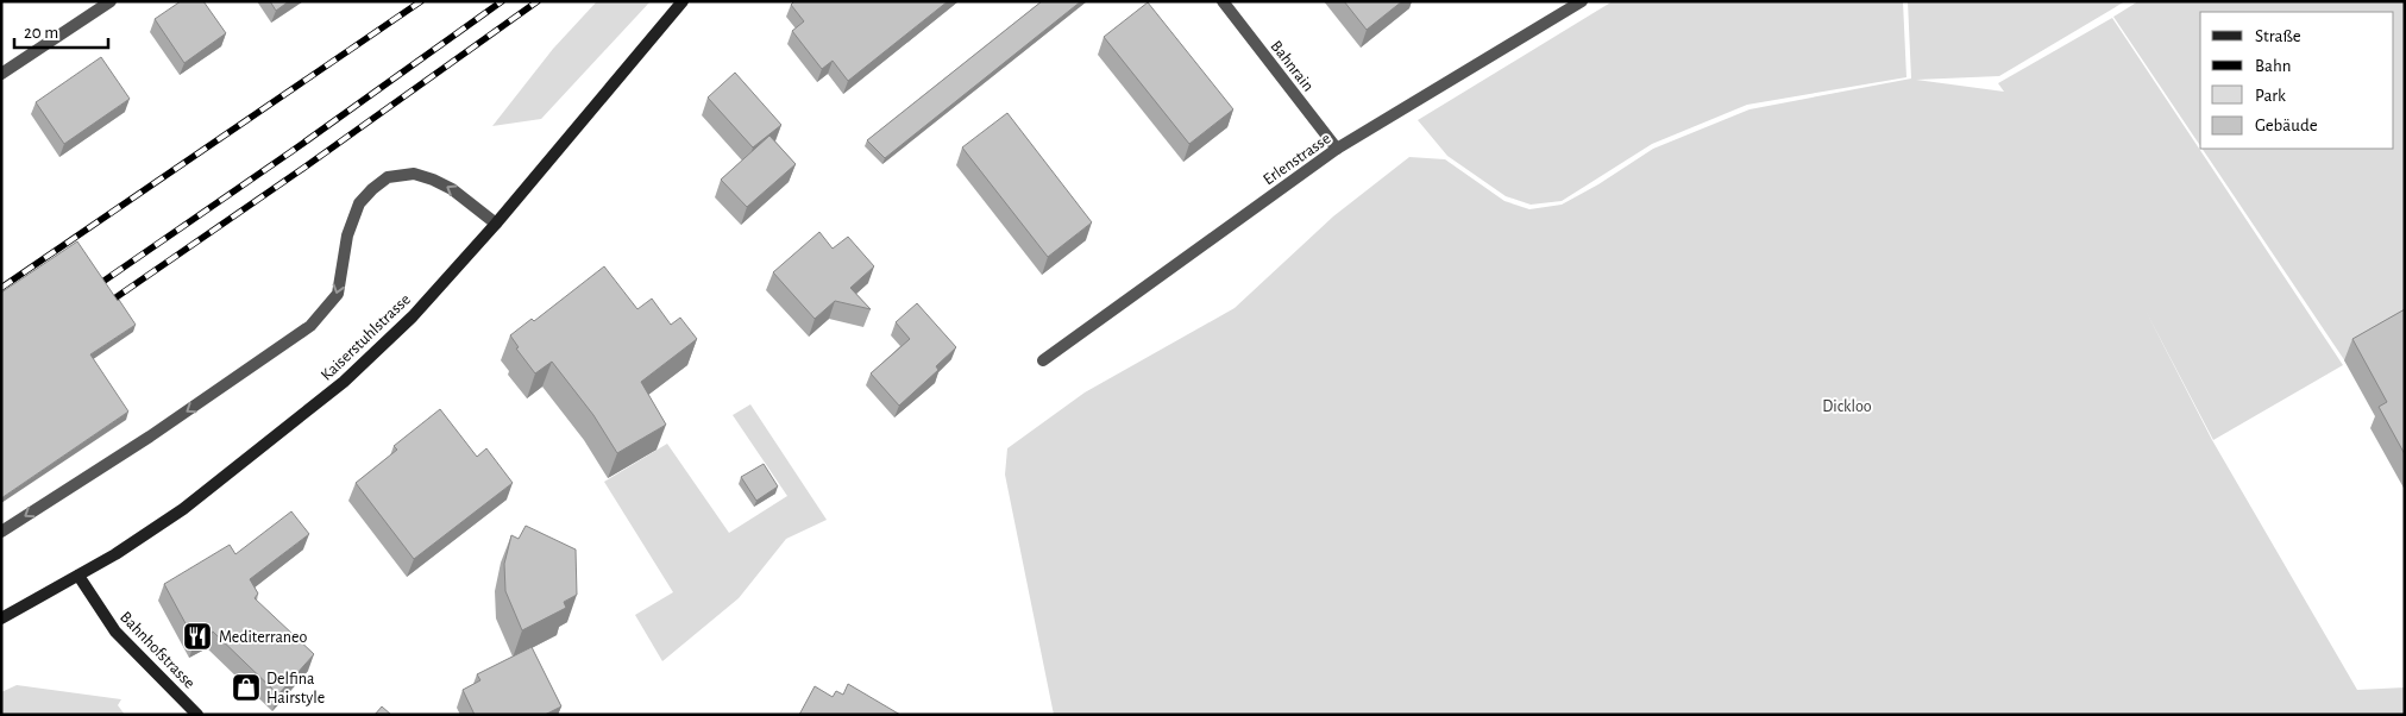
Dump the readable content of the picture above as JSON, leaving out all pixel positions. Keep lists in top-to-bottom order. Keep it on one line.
{"streets":{"main road":["Kaiserstuhlstrasse","Bahnhofstrasse"],"street":["Bahnrain","Erlenstrasse"]},"crossings":[["Bahnrain","Erlenstrasse"],["Kaiserstuhlstrasse","Bahnhofstrasse"]],"parks":["Dickloo"],"places":{"restaurant":["Mediterraneo"],"shop":["Delfina Hairstyle"]},"legend":["Straße","Bahn","Park","Gebäude"],"scale_bar":"20 m"}
